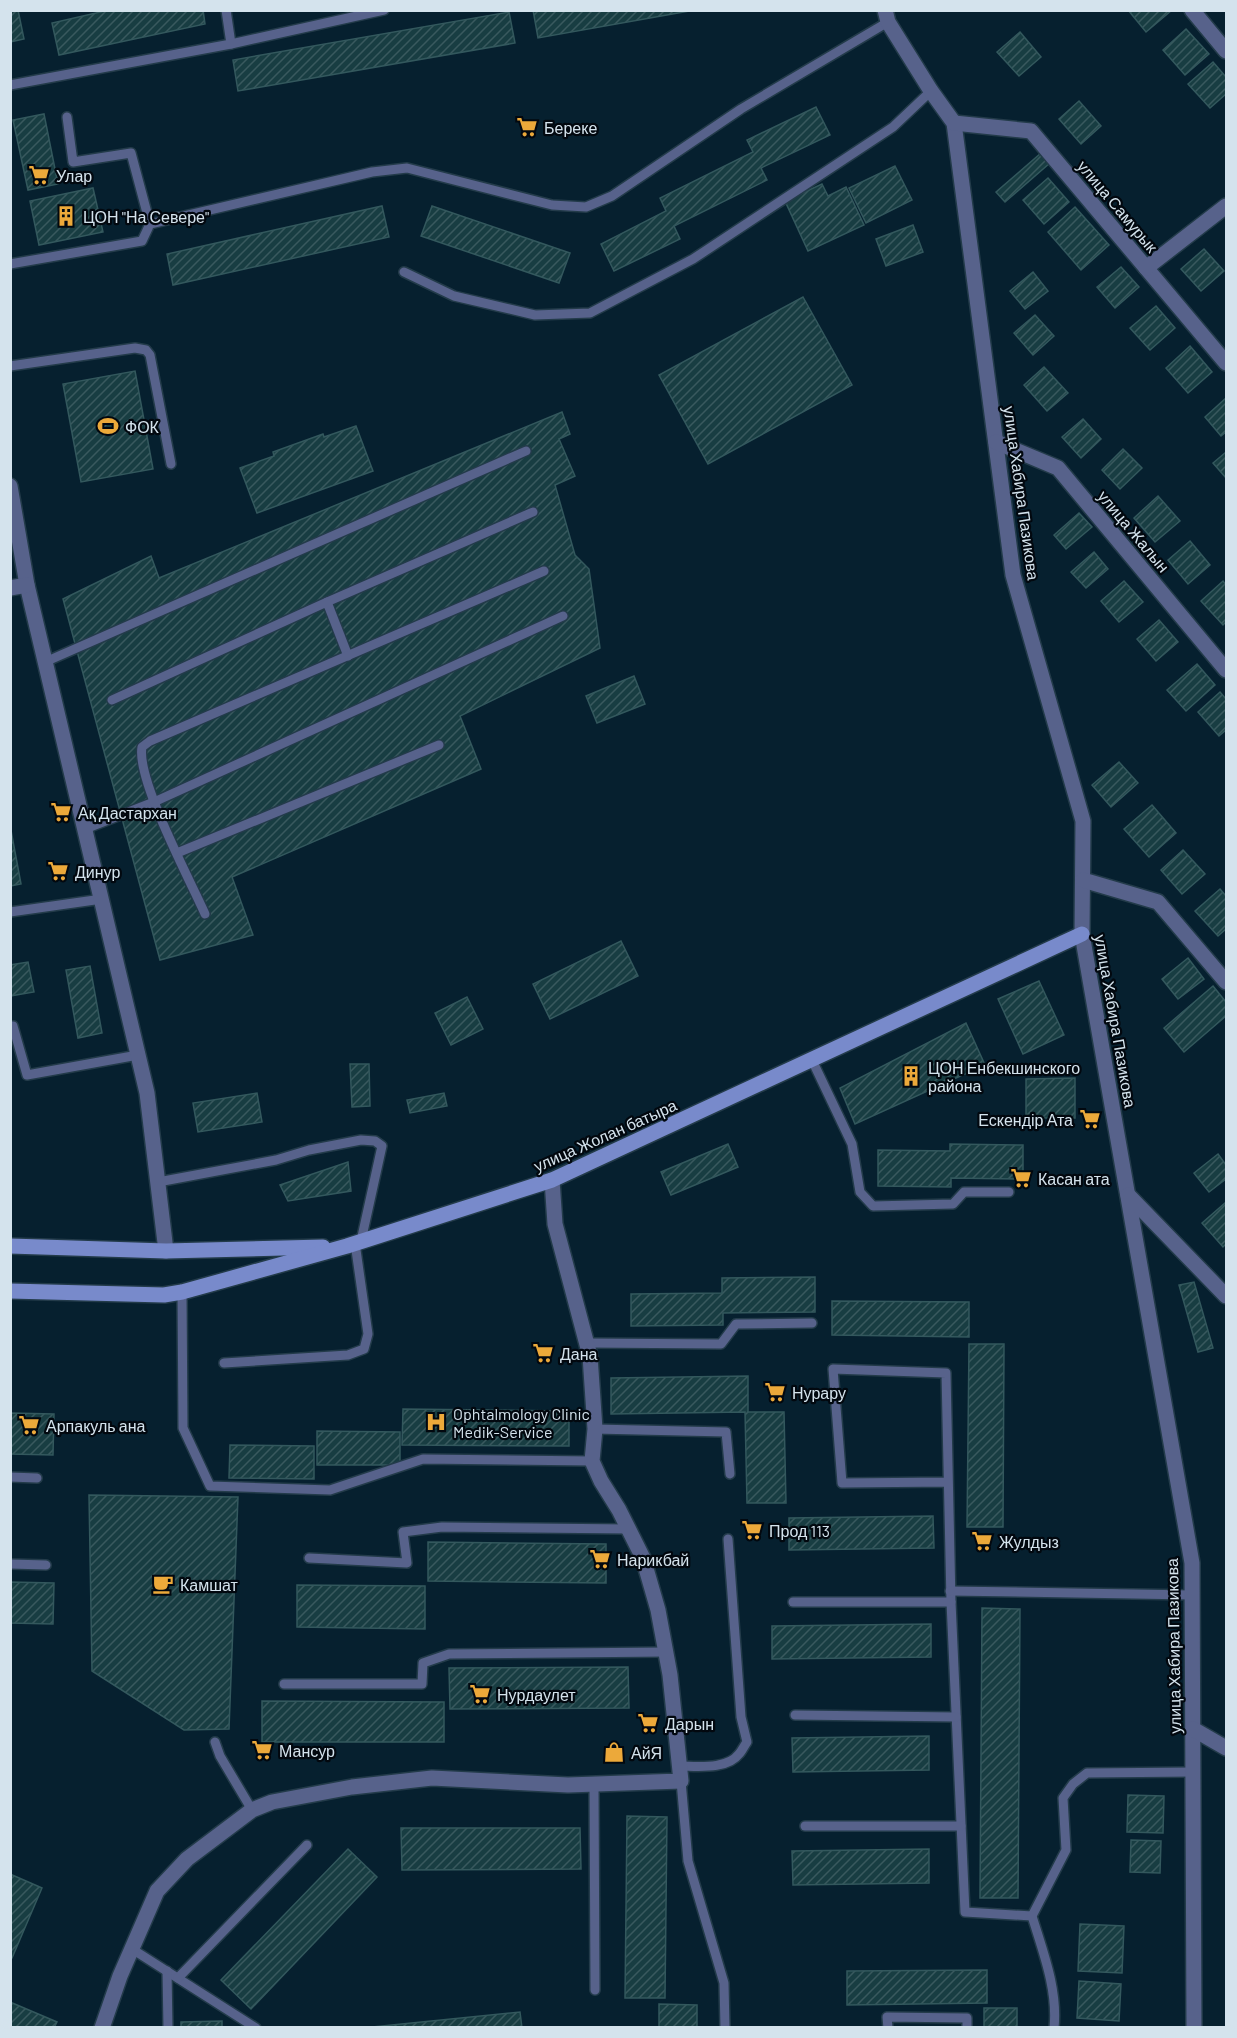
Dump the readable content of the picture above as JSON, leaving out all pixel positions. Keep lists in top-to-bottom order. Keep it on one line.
{"streets":{"street":["улица Самурык","улица Хабира Пазикова","улица Жалын","улица Жолан батыра"]},"crossings":[["улица Самурык","улица Хабира Пазикова"],["улица Хабира Пазикова","улица Жалын"],["улица Хабира Пазикова","улица Жолан батыра"]],"places":{"supermarket":["Береке","Улар","Ақ Дастархан","Динур","Ескендір Ата","Касан ата","Дана","Нурару","Арпакуль ана","Прод 113","Жулдыз","Нарикбай","Нурдаулет","Дарын","Мансур"],"building":["ЦОН \"На Севере\"","ЦОН Енбекшинского района"],"sports":["ФОК"],"hospital":["Ophtalmology Clinic Medik-Service"],"cafe":["Камшат"],"shop":["АйЯ"]}}
